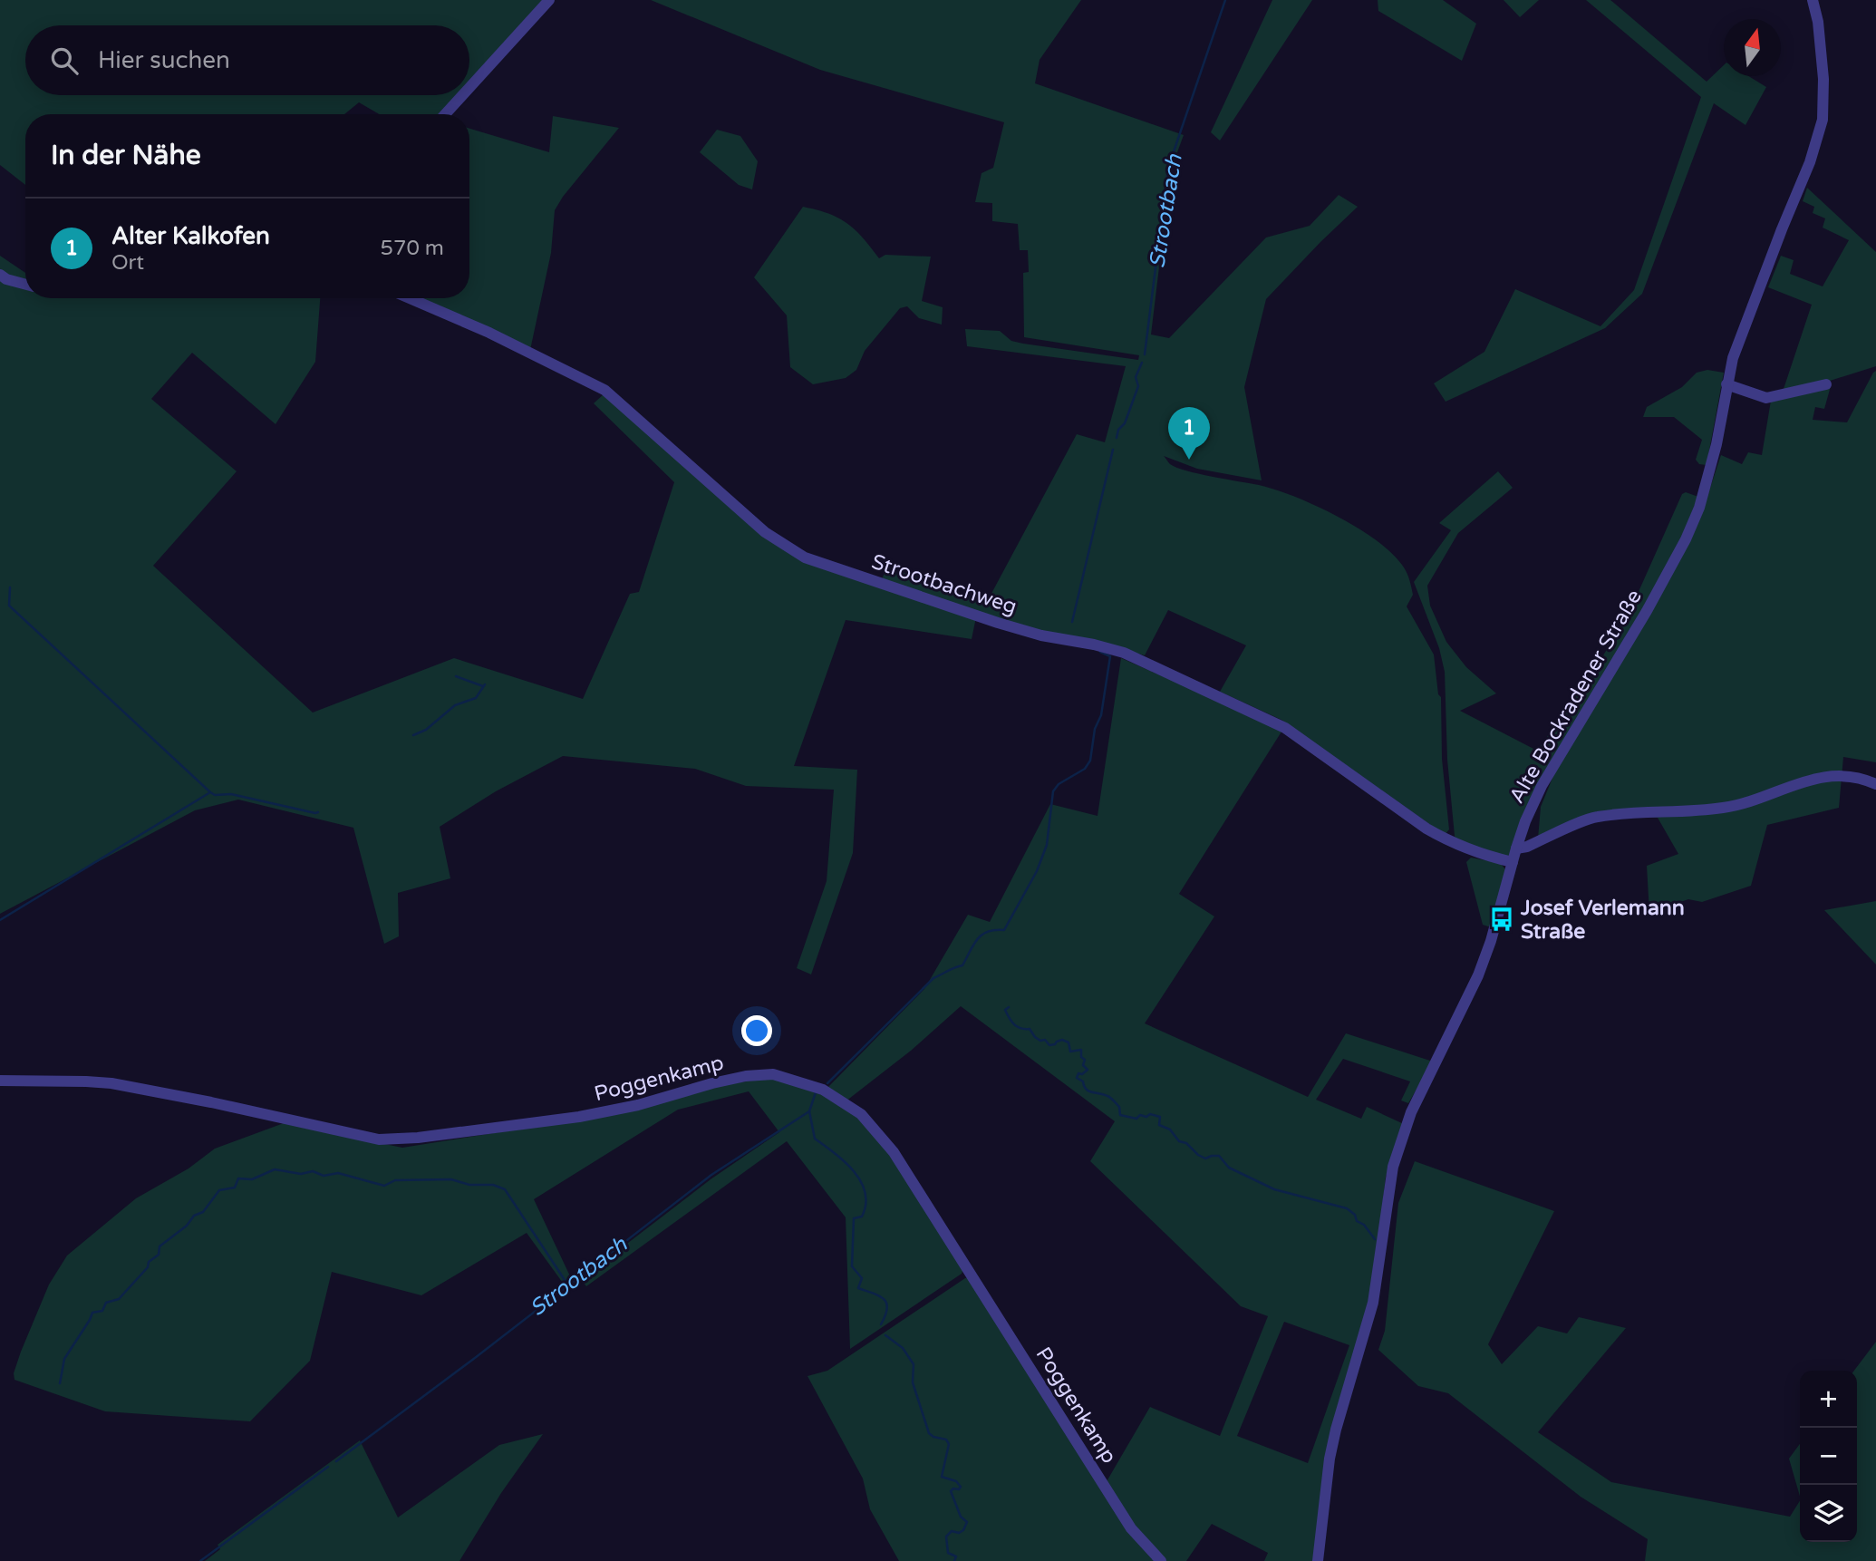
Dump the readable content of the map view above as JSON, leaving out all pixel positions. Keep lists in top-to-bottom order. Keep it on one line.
{"streets":{"street":["Strootbachweg","Alte Bockradener Straße","Poggenkamp"]},"crossings":[["Strootbachweg","Alte Bockradener Straße"]],"water":["Strootbach"],"places":{"bus stop":["Josef Verlemann Straße"]},"north":"top","page":{"search":"Hier suchen","heading":"In der Nähe","list":[{"mark":"1","name":"Alter Kalkofen","note":"Ort","value":"570 m"}],"pins":"1","map_buttons":["+","−"]}}
